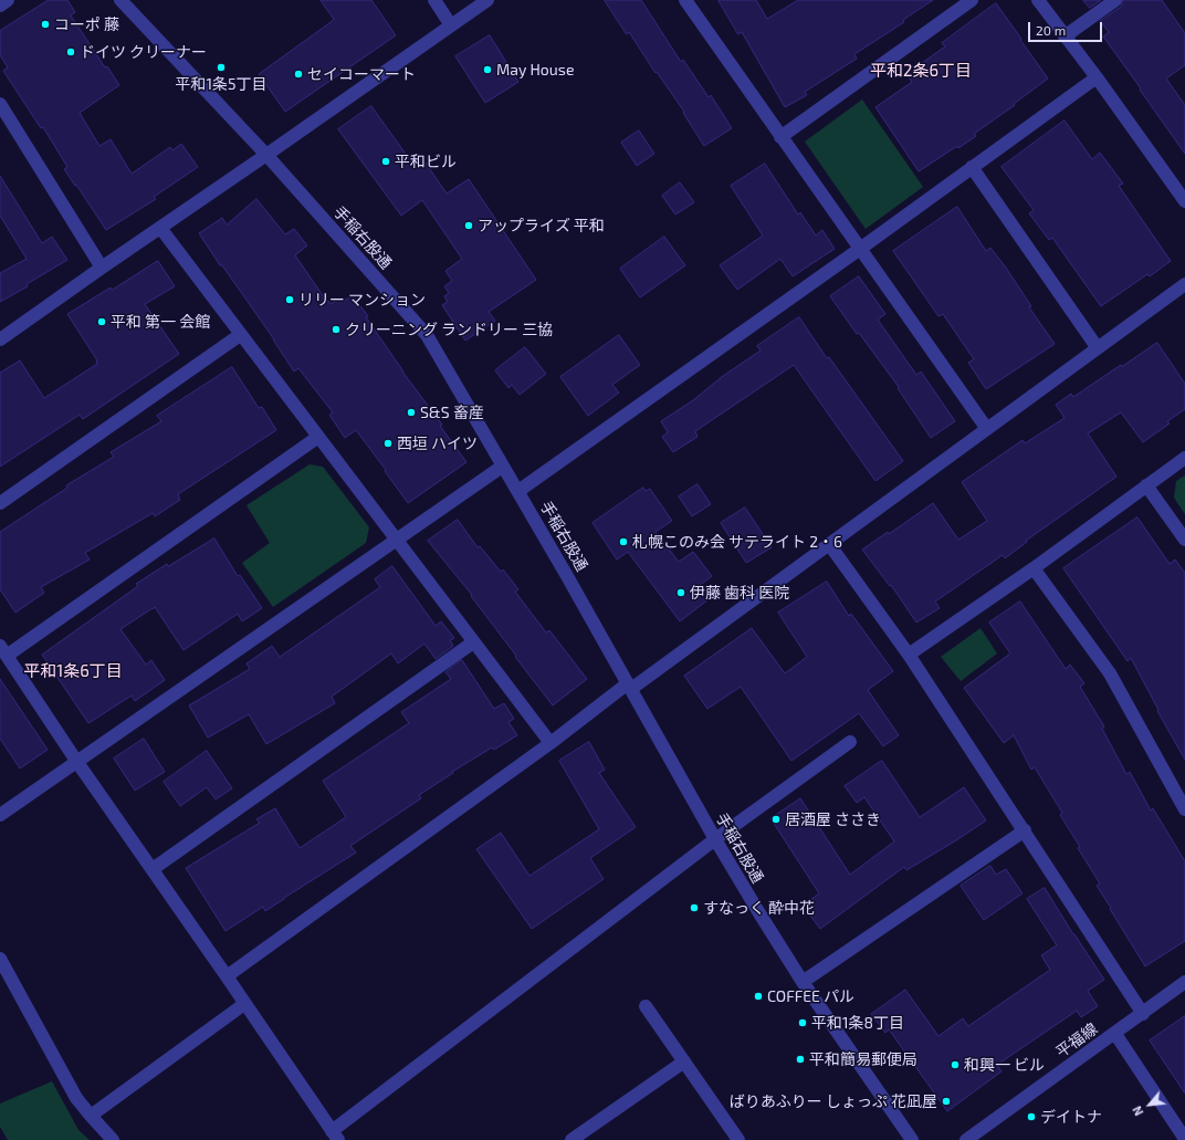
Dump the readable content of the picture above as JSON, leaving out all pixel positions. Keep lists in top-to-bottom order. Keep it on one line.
{"streets":{"street":["手稲右股通","平福線"]},"districts":["平和2条6丁目","平和1条6丁目"],"places":["コーポ 藤","ドイツ クリーナー","平和1条5丁目","May House","セイコーマート","平和ビル","アップライズ 平和","リリー マンション","平和 第一 会館","クリーニング ランドリー 三協","S&S 畜産","西垣 ハイツ","札幌このみ会 サテライト 2・6","伊藤 歯科 医院","居酒屋 ささき","すなっく 酔中花","COFFEE パル","平和1条8丁目","平和簡易郵便局","和興一 ビル","ばりあふりー しょっぷ 花凪屋","デイトナ"],"scale_bar":"20 m","north":"bottom left"}
